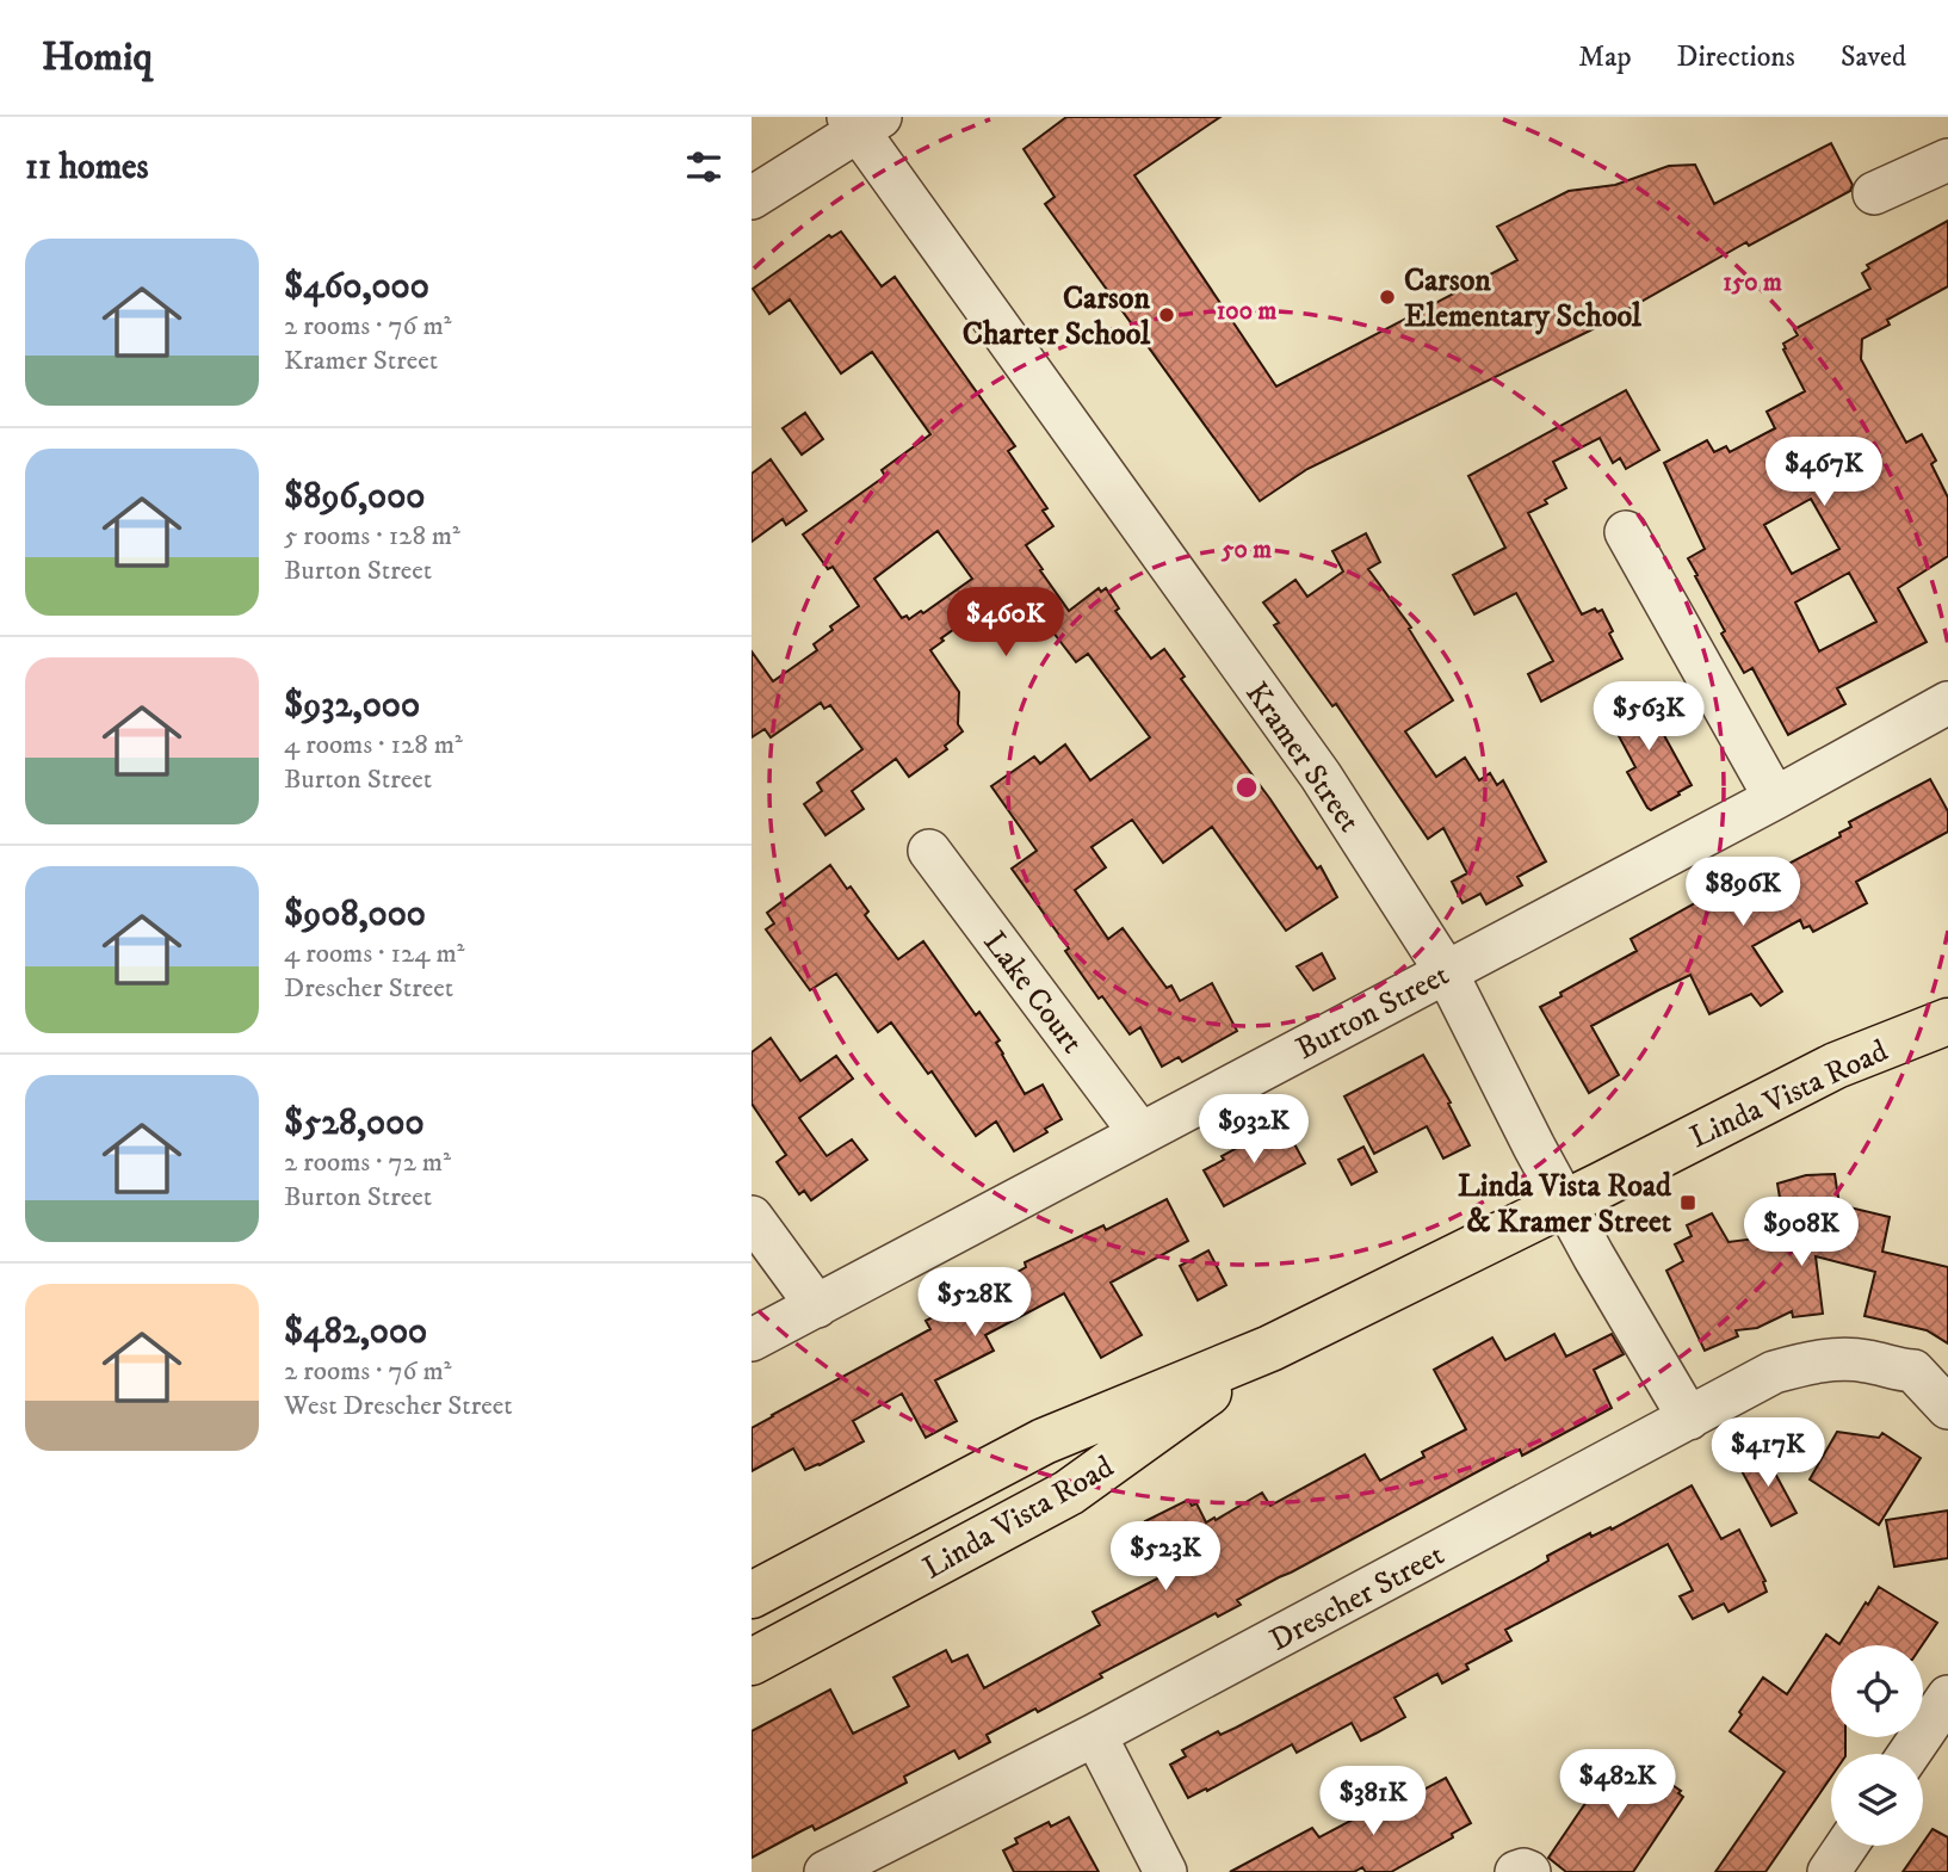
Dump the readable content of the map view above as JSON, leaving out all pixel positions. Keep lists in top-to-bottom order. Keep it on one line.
{"streets":{"main road":["Linda Vista Road"],"street":["Kramer Street","Lake Court","Burton Street","Drescher Street"]},"crossings":[["Kramer Street","Burton Street"],["Kramer Street","Linda Vista Road"],["Kramer Street","Drescher Street"],["Lake Court","Burton Street"]],"places":{"other":["Carson Elementary School","Carson Charter School"],"transit":["Linda Vista Road & Kramer Street"]},"page":{"header":"Homiq","nav":["Map","Directions","Saved"],"heading":"11 homes","list":[{"name":"$460,000","note":"2 rooms · 76 m² · Kramer Street"},{"name":"$896,000","note":"5 rooms · 128 m² · Burton Street"},{"name":"$932,000","note":"4 rooms · 128 m² · Burton Street"},{"name":"$908,000","note":"4 rooms · 124 m² · Drescher Street"},{"name":"$528,000","note":"2 rooms · 72 m² · Burton Street"},{"name":"$482,000","note":"2 rooms · 76 m² · West Drescher Street"}],"price":["$467K","$460K","$563K","$896K","$932K","$908K","$528K","$417K","$523K","$482K","$381K"]},"rings":["150 m","100 m","50 m"]}
